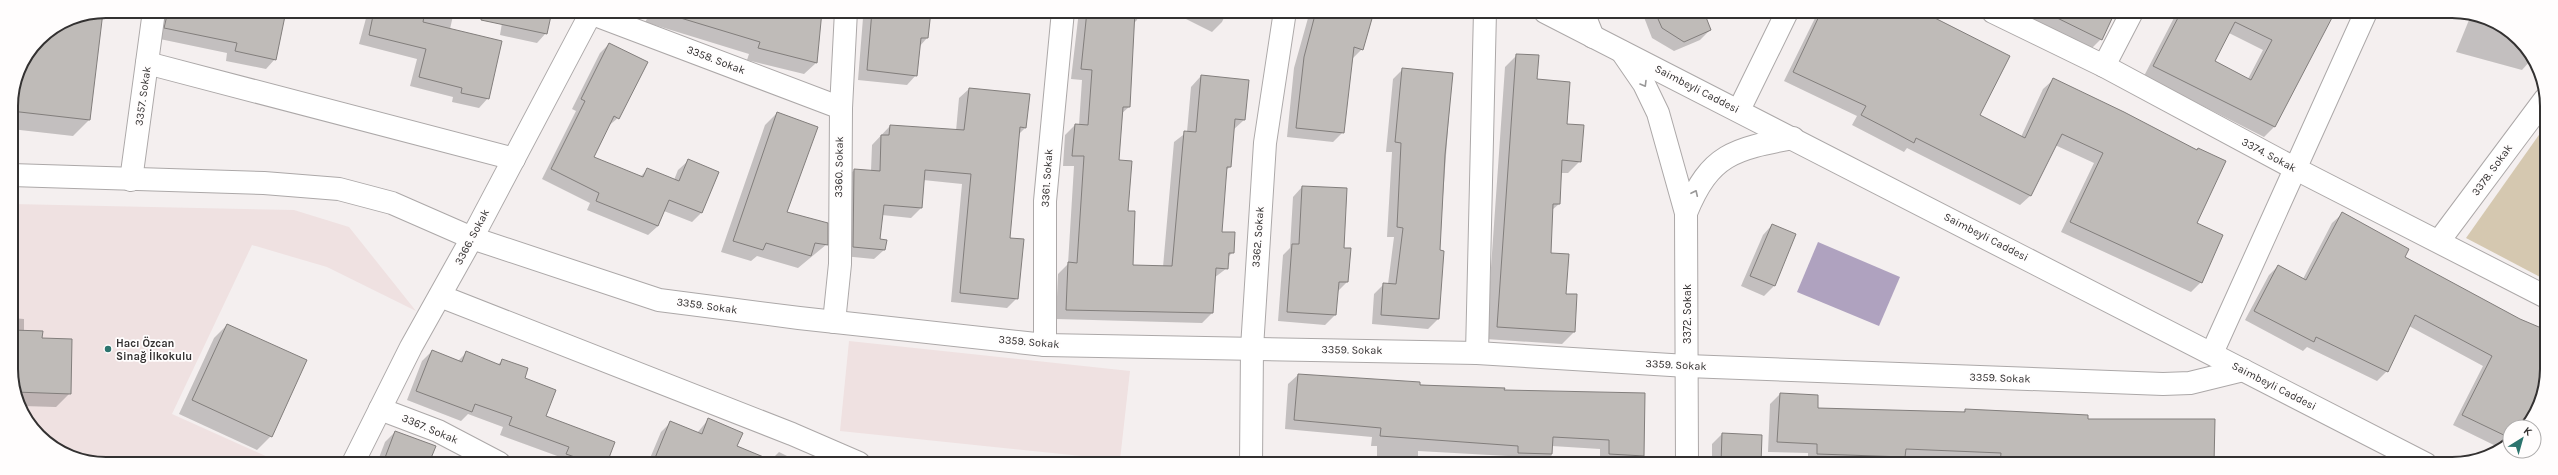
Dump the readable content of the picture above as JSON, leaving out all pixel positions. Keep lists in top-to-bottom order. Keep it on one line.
{"streets":{"street":["3358. Sokak","Saimbeyli Caddesi","3357. Sokak","3374. Sokak","3360. Sokak","3378. Sokak","3361. Sokak","3366. Sokak","3362. Sokak","3359. Sokak","3372. Sokak","3367. Sokak"]},"crossings":[["3358. Sokak","3360. Sokak"],["Saimbeyli Caddesi","3359. Sokak"],["3357. Sokak","3359. Sokak"],["3374. Sokak","3378. Sokak"],["3360. Sokak","3359. Sokak"],["3361. Sokak","3359. Sokak"],["3366. Sokak","3359. Sokak"],["3366. Sokak","3367. Sokak"],["3362. Sokak","3359. Sokak"],["3359. Sokak","3372. Sokak"]],"places":["Hacı Özcan Sinağ İlkokulu"],"north":"top right"}
